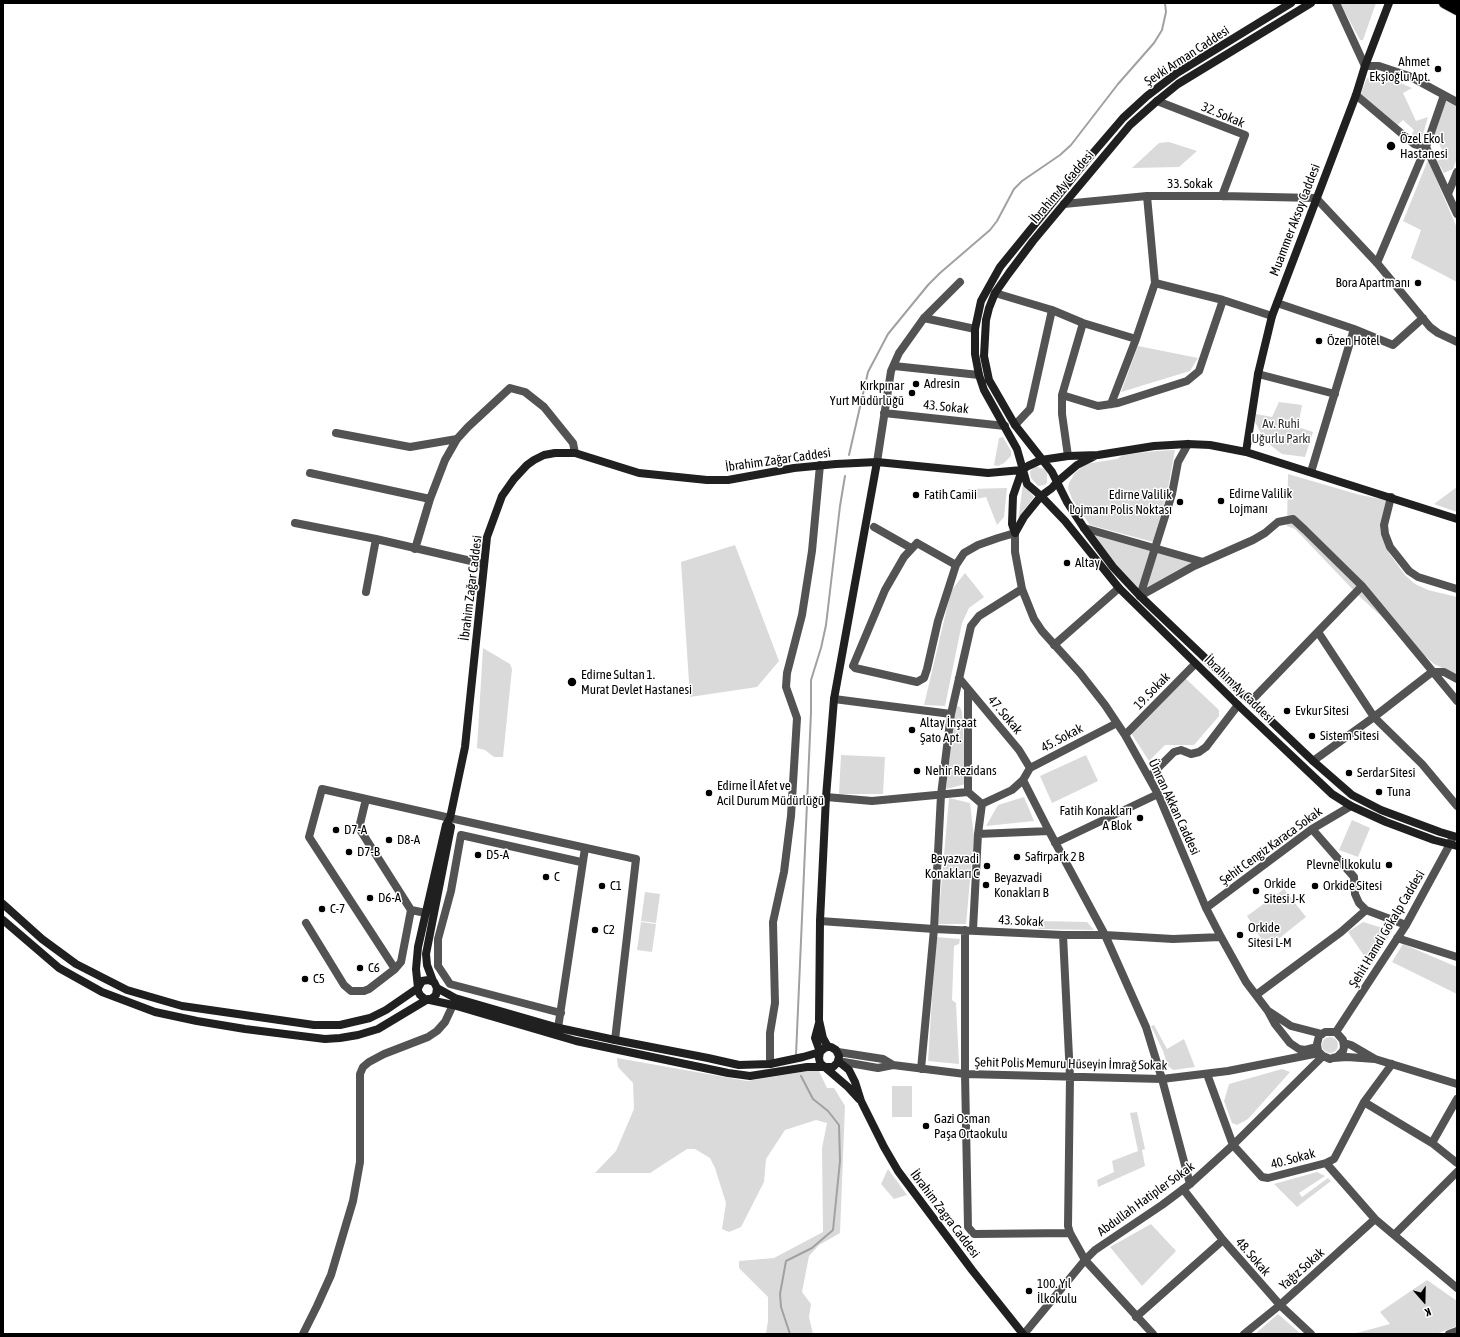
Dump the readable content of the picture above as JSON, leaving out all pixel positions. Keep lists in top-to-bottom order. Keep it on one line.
{"streets":{"main road":["Şevki Arman Caddesi","İbrahim Ay Caddesi","Muammer Aksoy Caddesi","İbrahim Zağar Caddesi","İbrahim Zagra Caddesi"],"street":["32. Sokak","33. Sokak","43. Sokak","19. Sokak","47. Sokak","45. Sokak","Ümran Akkan Caddesi","Şehit Cengiz Karaca Sokak","Şehit Hamdi Gökalp Caddesi","Şehit Polis Memuru Hüseyin İmrağ Sokak","40. Sokak","Abdullah Hatipler Sokak","48. Sokak","Yağız Sokak"]},"crossings":[["Şevki Arman Caddesi","İbrahim Ay Caddesi"],["Şevki Arman Caddesi","43. Sokak"],["Şevki Arman Caddesi","İbrahim Zağar Caddesi"],["32. Sokak","33. Sokak"],["32. Sokak","İbrahim Ay Caddesi"],["33. Sokak","İbrahim Ay Caddesi"],["33. Sokak","Muammer Aksoy Caddesi"],["İbrahim Ay Caddesi","İbrahim Zağar Caddesi"],["İbrahim Ay Caddesi","19. Sokak"],["İbrahim Ay Caddesi","Şehit Cengiz Karaca Sokak"],["İbrahim Ay Caddesi","Şehit Hamdi Gökalp Caddesi"],["43. Sokak","Ümran Akkan Caddesi"],["19. Sokak","Ümran Akkan Caddesi"],["47. Sokak","45. Sokak"],["45. Sokak","Ümran Akkan Caddesi"],["Ümran Akkan Caddesi","Şehit Cengiz Karaca Sokak"],["Şehit Hamdi Gökalp Caddesi","Şehit Polis Memuru Hüseyin İmrağ Sokak"],["Şehit Hamdi Gökalp Caddesi","Abdullah Hatipler Sokak"],["Şehit Polis Memuru Hüseyin İmrağ Sokak","Abdullah Hatipler Sokak"],["40. Sokak","Abdullah Hatipler Sokak"],["Abdullah Hatipler Sokak","İbrahim Zagra Caddesi"],["Abdullah Hatipler Sokak","48. Sokak"],["48. Sokak","Yağız Sokak"]],"parks":["Av. Ruhi Uğurlu Parkı"],"places":["Ahmet Ekşioğlu Apt.","Özel Ekol Hastanesi","Bora Apartmanı","Özen Hotel","Adresin","Kırkpınar Yurt Müdürlüğü","Fatih Camii","Edirne Valilik Lojmanı","Edirne Valilik Lojmanı Polis Noktası","Altay","Edirne Sultan 1. Murat Devlet Hastanesi","Evkur Sitesi","Altay İnşaat Şato Apt.","Sistem Sitesi","Nehir Rezidans","Serdar Sitesi","Tuna","Edirne İl Afet ve Acil Durum Müdürlüğü","Fatih Konakları A Blok","D7-A","D8-A","D7-B","D5-A","Safirpark 2 B","Plevne İlkokulu","Beyazvadi Konakları C","C","Beyazvadi Konakları B","C1","Orkide Sitesi","Orkide Sitesi J-K","D6-A","C-7","C2","Orkide Sitesi L-M","C6","C5","Gazi Osman Paşa Ortaokulu","100. Yıl İlkokulu"],"north":"bottom"}
